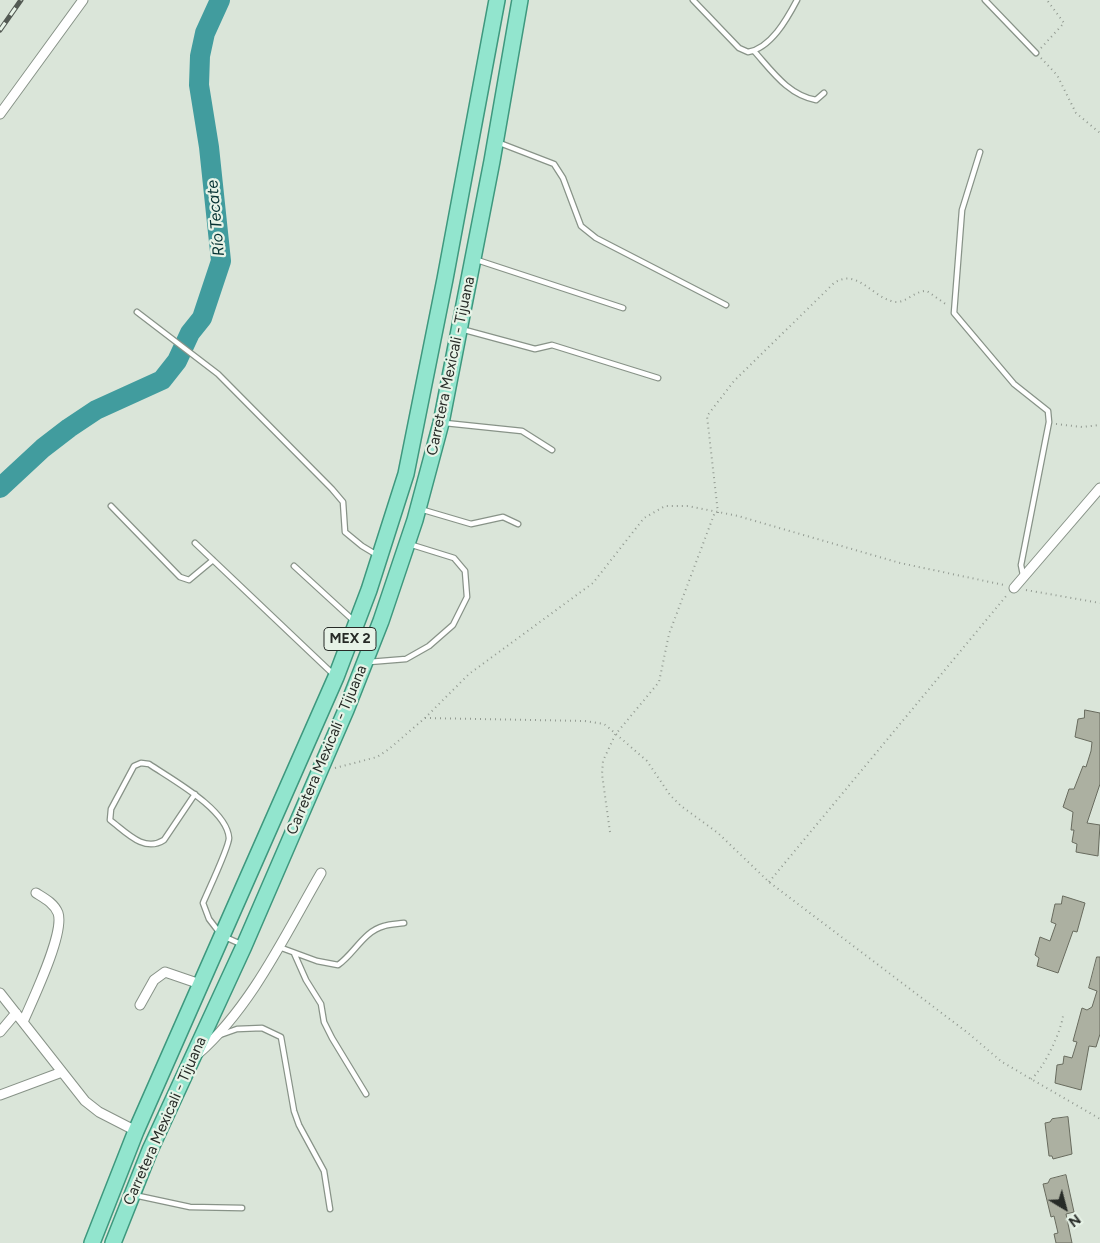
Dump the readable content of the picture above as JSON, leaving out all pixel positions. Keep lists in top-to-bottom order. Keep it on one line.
{"streets":{"main road":["Carretera Mexicali - Tijuana","MEX 2"]},"water":["Río Tecate"],"north":"bottom right"}
